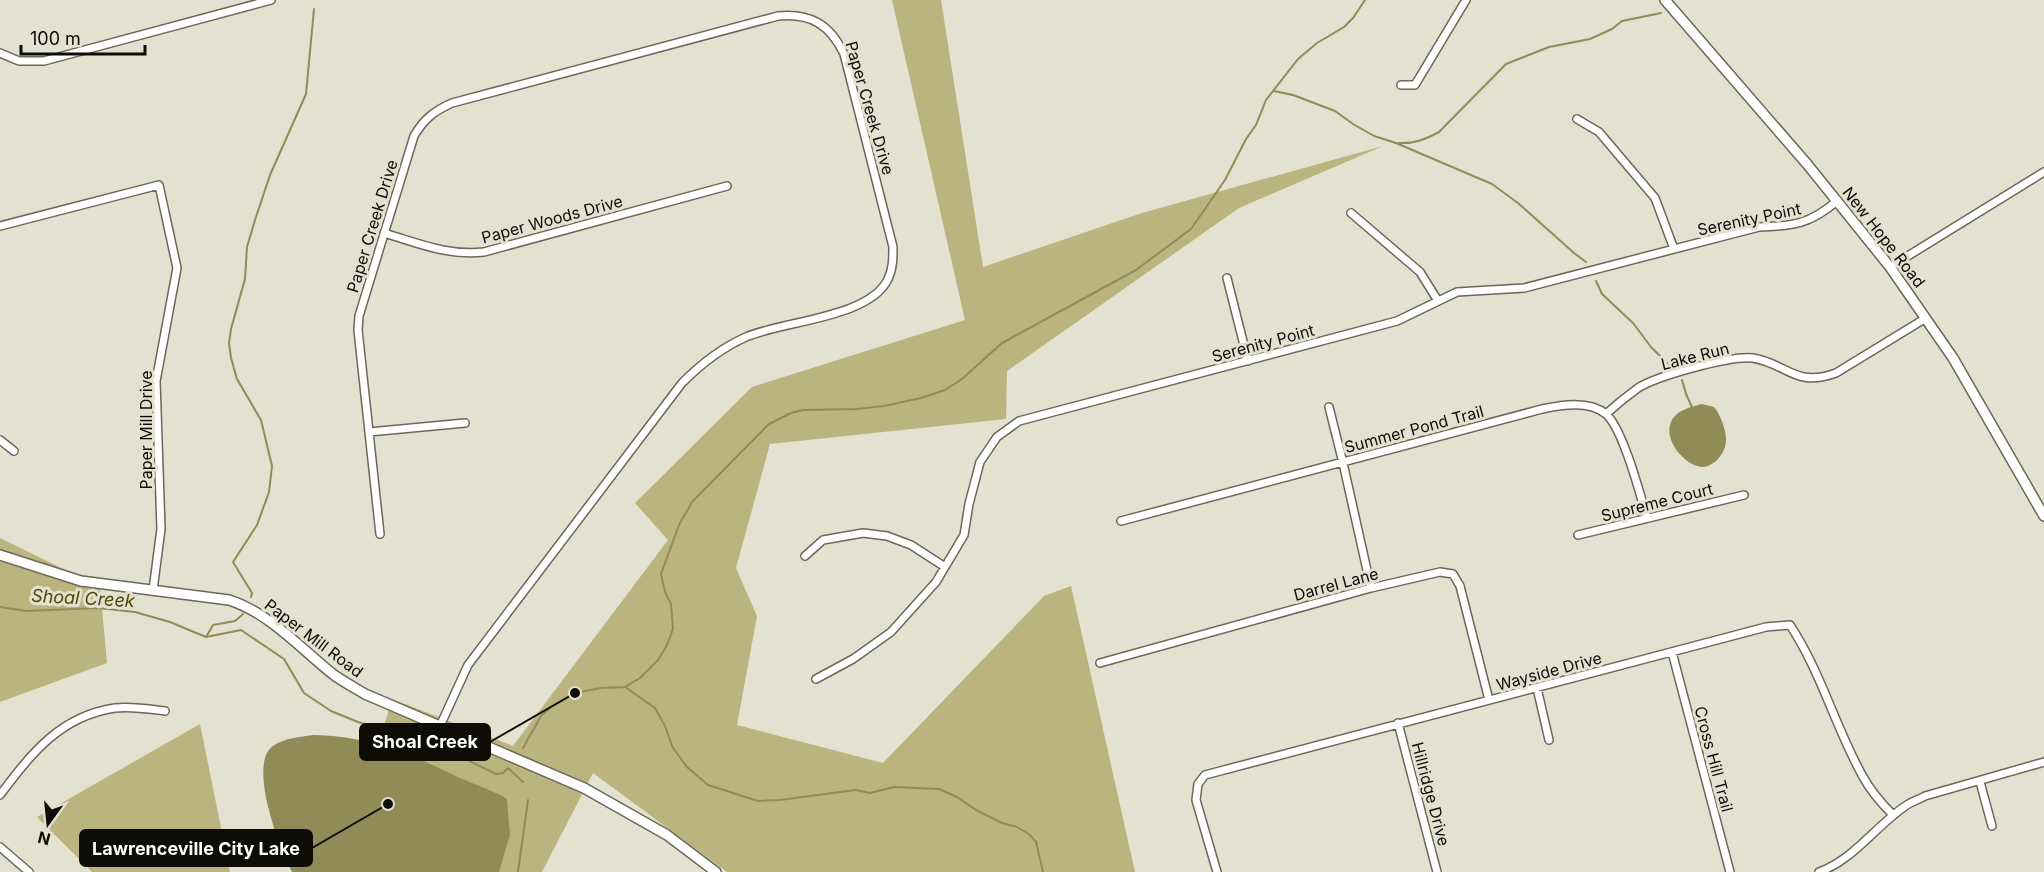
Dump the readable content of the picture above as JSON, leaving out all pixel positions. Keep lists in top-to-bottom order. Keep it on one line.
{"streets":{"street":["Paper Creek Drive","Paper Woods Drive","Serenity Point","New Hope Road","Lake Run","Summer Pond Trail","Paper Mill Drive","Supreme Court","Darrel Lane","Paper Mill Road","Wayside Drive","Cross Hill Trail","Hillridge Drive"]},"crossings":[["Paper Creek Drive","Paper Woods Drive"],["Paper Creek Drive","Paper Mill Road"],["Serenity Point","New Hope Road"],["New Hope Road","Lake Run"],["Lake Run","Summer Pond Trail"],["Paper Mill Drive","Paper Mill Road"],["Darrel Lane","Wayside Drive"],["Wayside Drive","Cross Hill Trail"],["Wayside Drive","Hillridge Drive"]],"water":["Shoal Creek"],"places":["Shoal Creek","Lawrenceville City Lake"],"scale_bar":"100 m","north":"bottom"}
